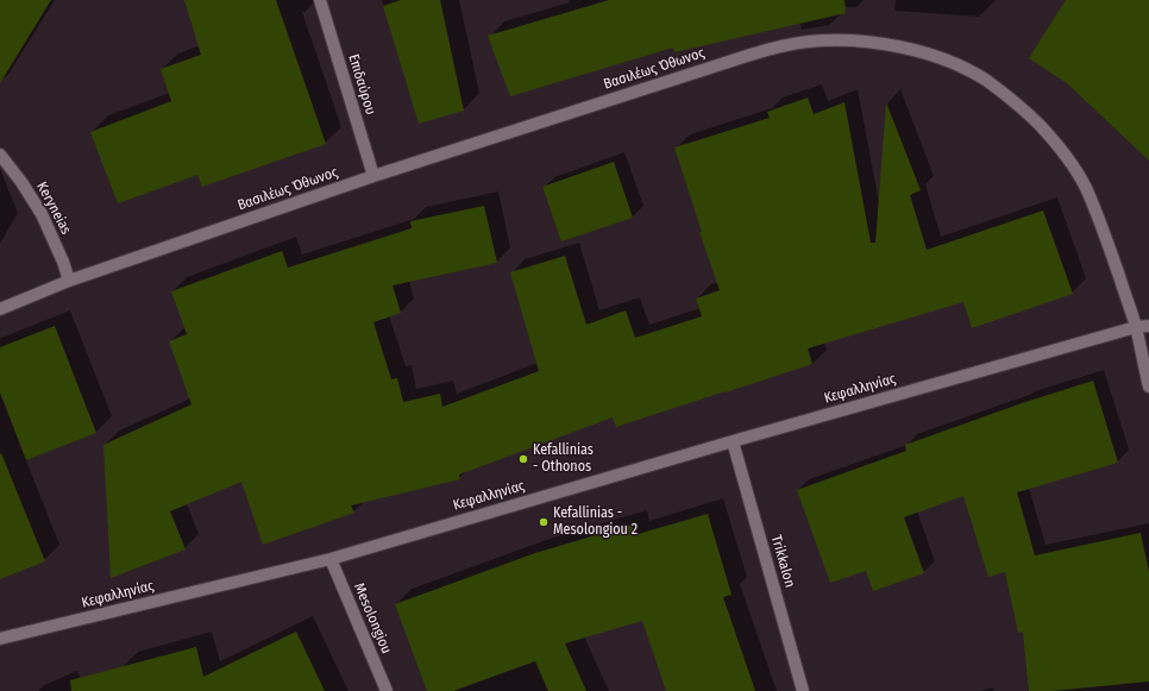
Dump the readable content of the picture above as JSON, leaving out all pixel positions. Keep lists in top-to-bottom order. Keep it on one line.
{"streets":{"street":["Βασιλέως Όθωνος","Επιδαύρου","Keryneias","Κεφαλληνίας","Trikkalon","Mesolongiou"]},"crossings":[["Βασιλέως Όθωνος","Επιδαύρου"],["Βασιλέως Όθωνος","Keryneias"],["Βασιλέως Όθωνος","Κεφαλληνίας"],["Κεφαλληνίας","Trikkalon"],["Κεφαλληνίας","Mesolongiou"]],"places":["Kefallinias - Othonos","Kefallinias - Mesolongiou 2"]}
